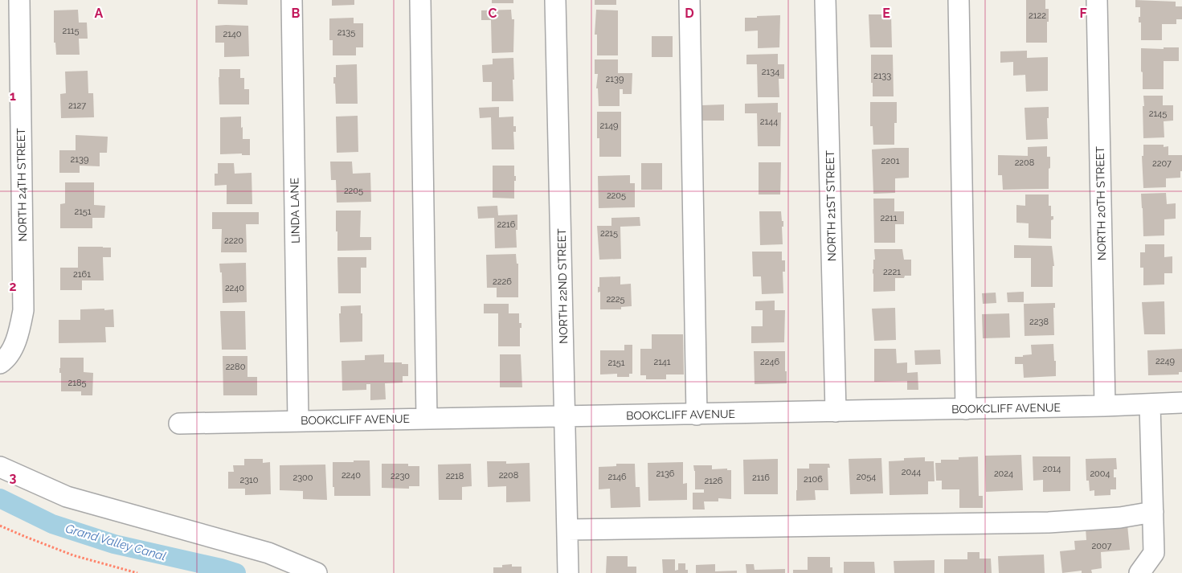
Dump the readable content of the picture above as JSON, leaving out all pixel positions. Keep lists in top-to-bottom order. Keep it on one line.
{"streets":{"street":["NORTH 24TH STREET","NORTH 20TH STREET","NORTH 21ST STREET","LINDA LANE","NORTH 22ND STREET","BOOKCLIFF AVENUE"]},"crossings":[["NORTH 20TH STREET","BOOKCLIFF AVENUE"],["NORTH 21ST STREET","BOOKCLIFF AVENUE"],["LINDA LANE","BOOKCLIFF AVENUE"],["NORTH 22ND STREET","BOOKCLIFF AVENUE"]],"water":["Grand Valley Canal"],"house_numbers":["2122","2115","2135","2140","2134","2133","2139","2127","2145","2144","2149","2139","2201","2208","2207","2205","2205","2151","2211","2216","2215","2220","2221","2161","2226","2240","2225","2238","2249","2141","2246","2151","2280","2185","2014","2044","2136","2024","2004","2240","2208","2230","2218","2146","2054","2300","2116","2106","2310","2126","2007"],"grid":{"columns":["A","B","C","D","E","F"],"rows":["1","2","3"]}}
